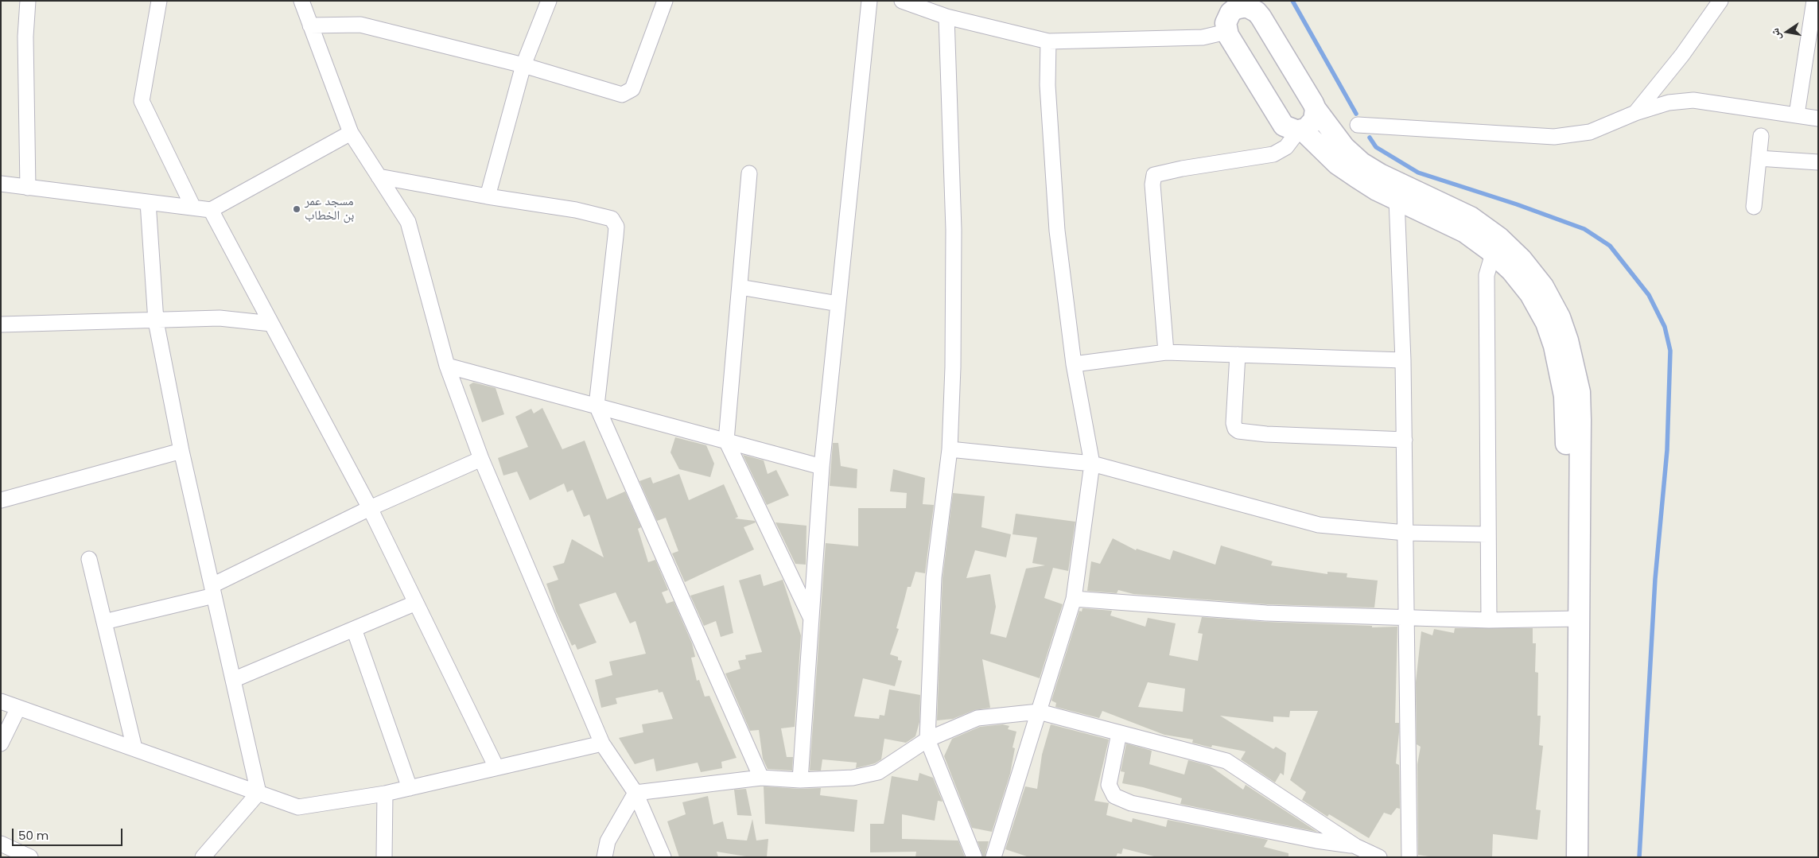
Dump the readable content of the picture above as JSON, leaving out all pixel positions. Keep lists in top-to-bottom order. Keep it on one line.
{"places":["مسجد عمر بن الخطاب"],"scale_bar":"50 m","north":"left"}
